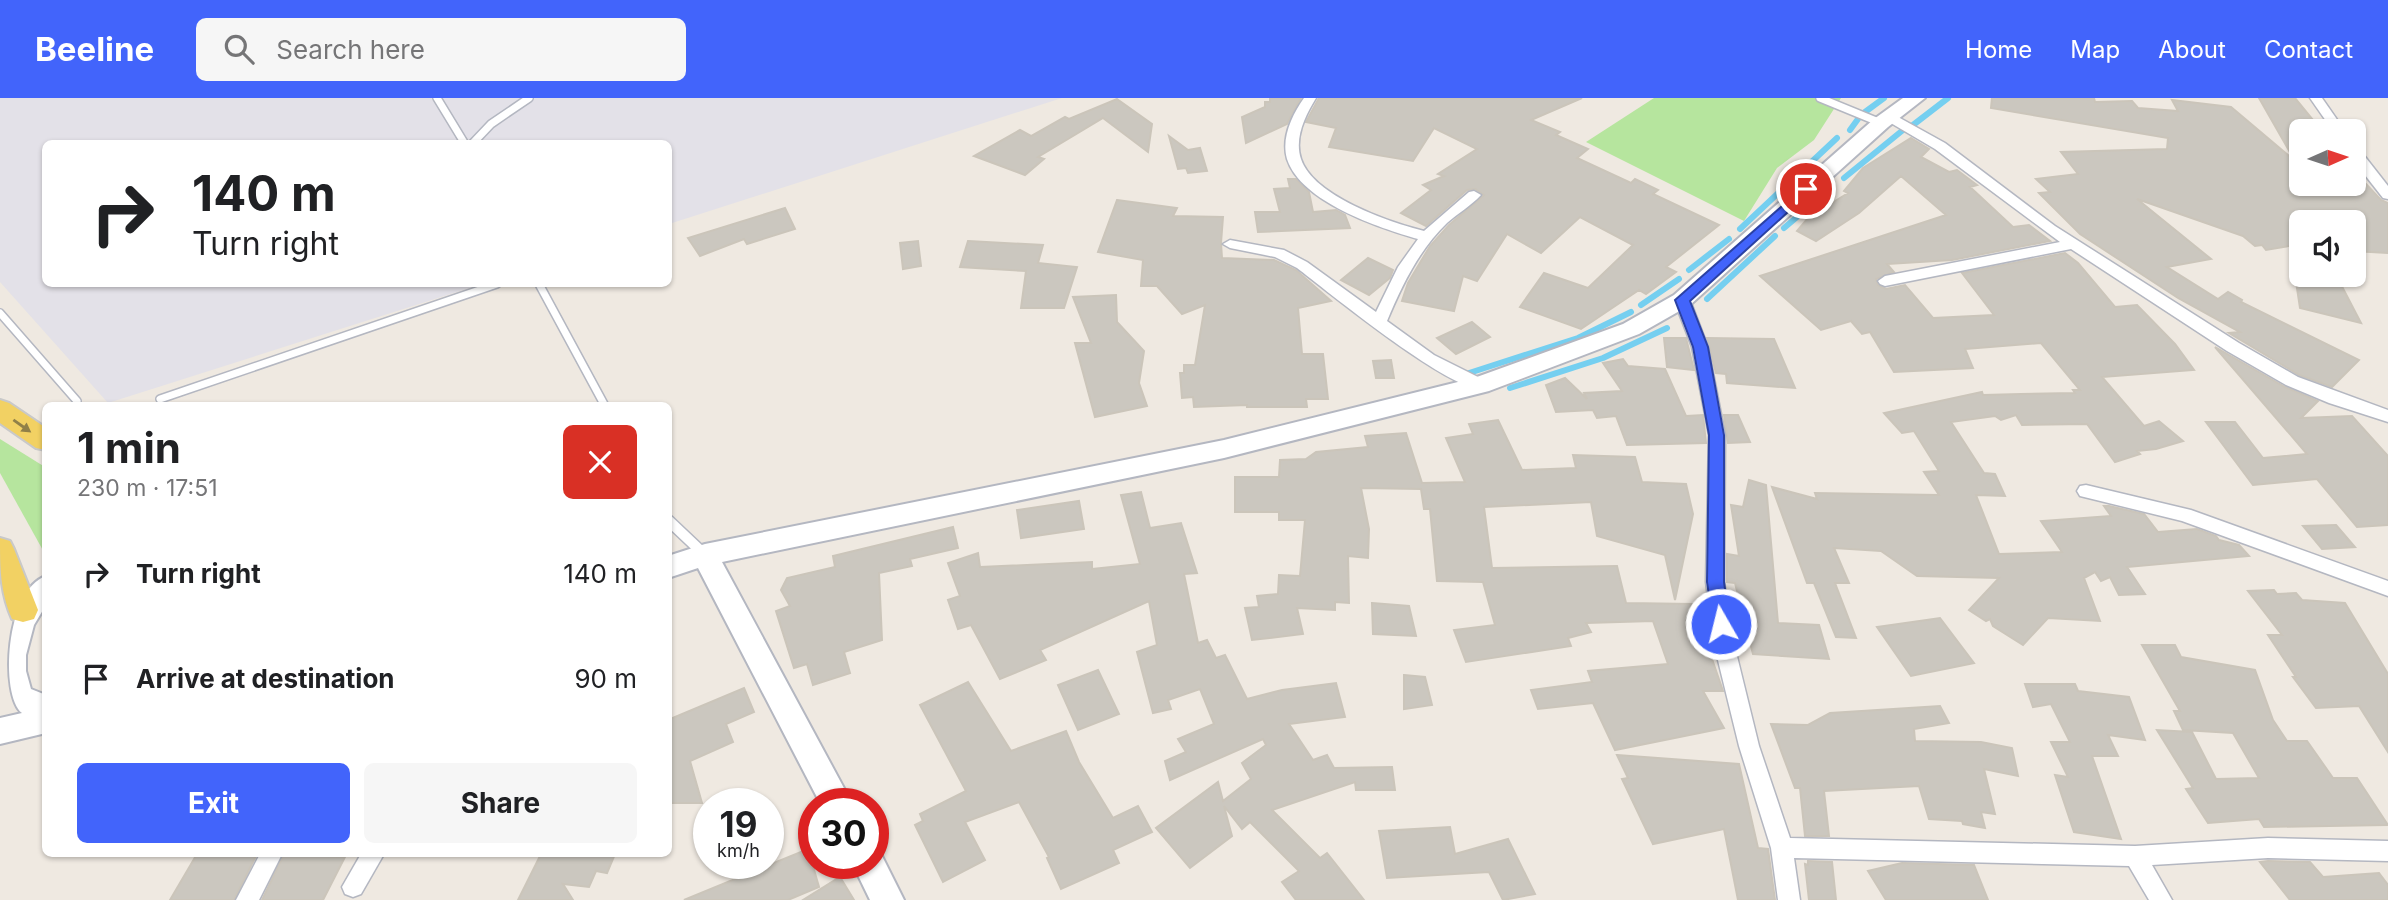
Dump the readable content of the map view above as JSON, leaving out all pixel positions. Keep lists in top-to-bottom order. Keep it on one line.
{"north":"right","page":{"header":"Beeline","search":"Search here","nav":["Home","Map","About","Contact"],"turn":["140 m","Turn right"],"heading":["1 min","230 m · 17:51"],"list":[{"name":"Turn right","value":"140 m"},{"name":"Arrive at destination","value":"90 m"}],"buttons":["Exit","Share"],"speed":"19 km/h","limit":"30"}}
